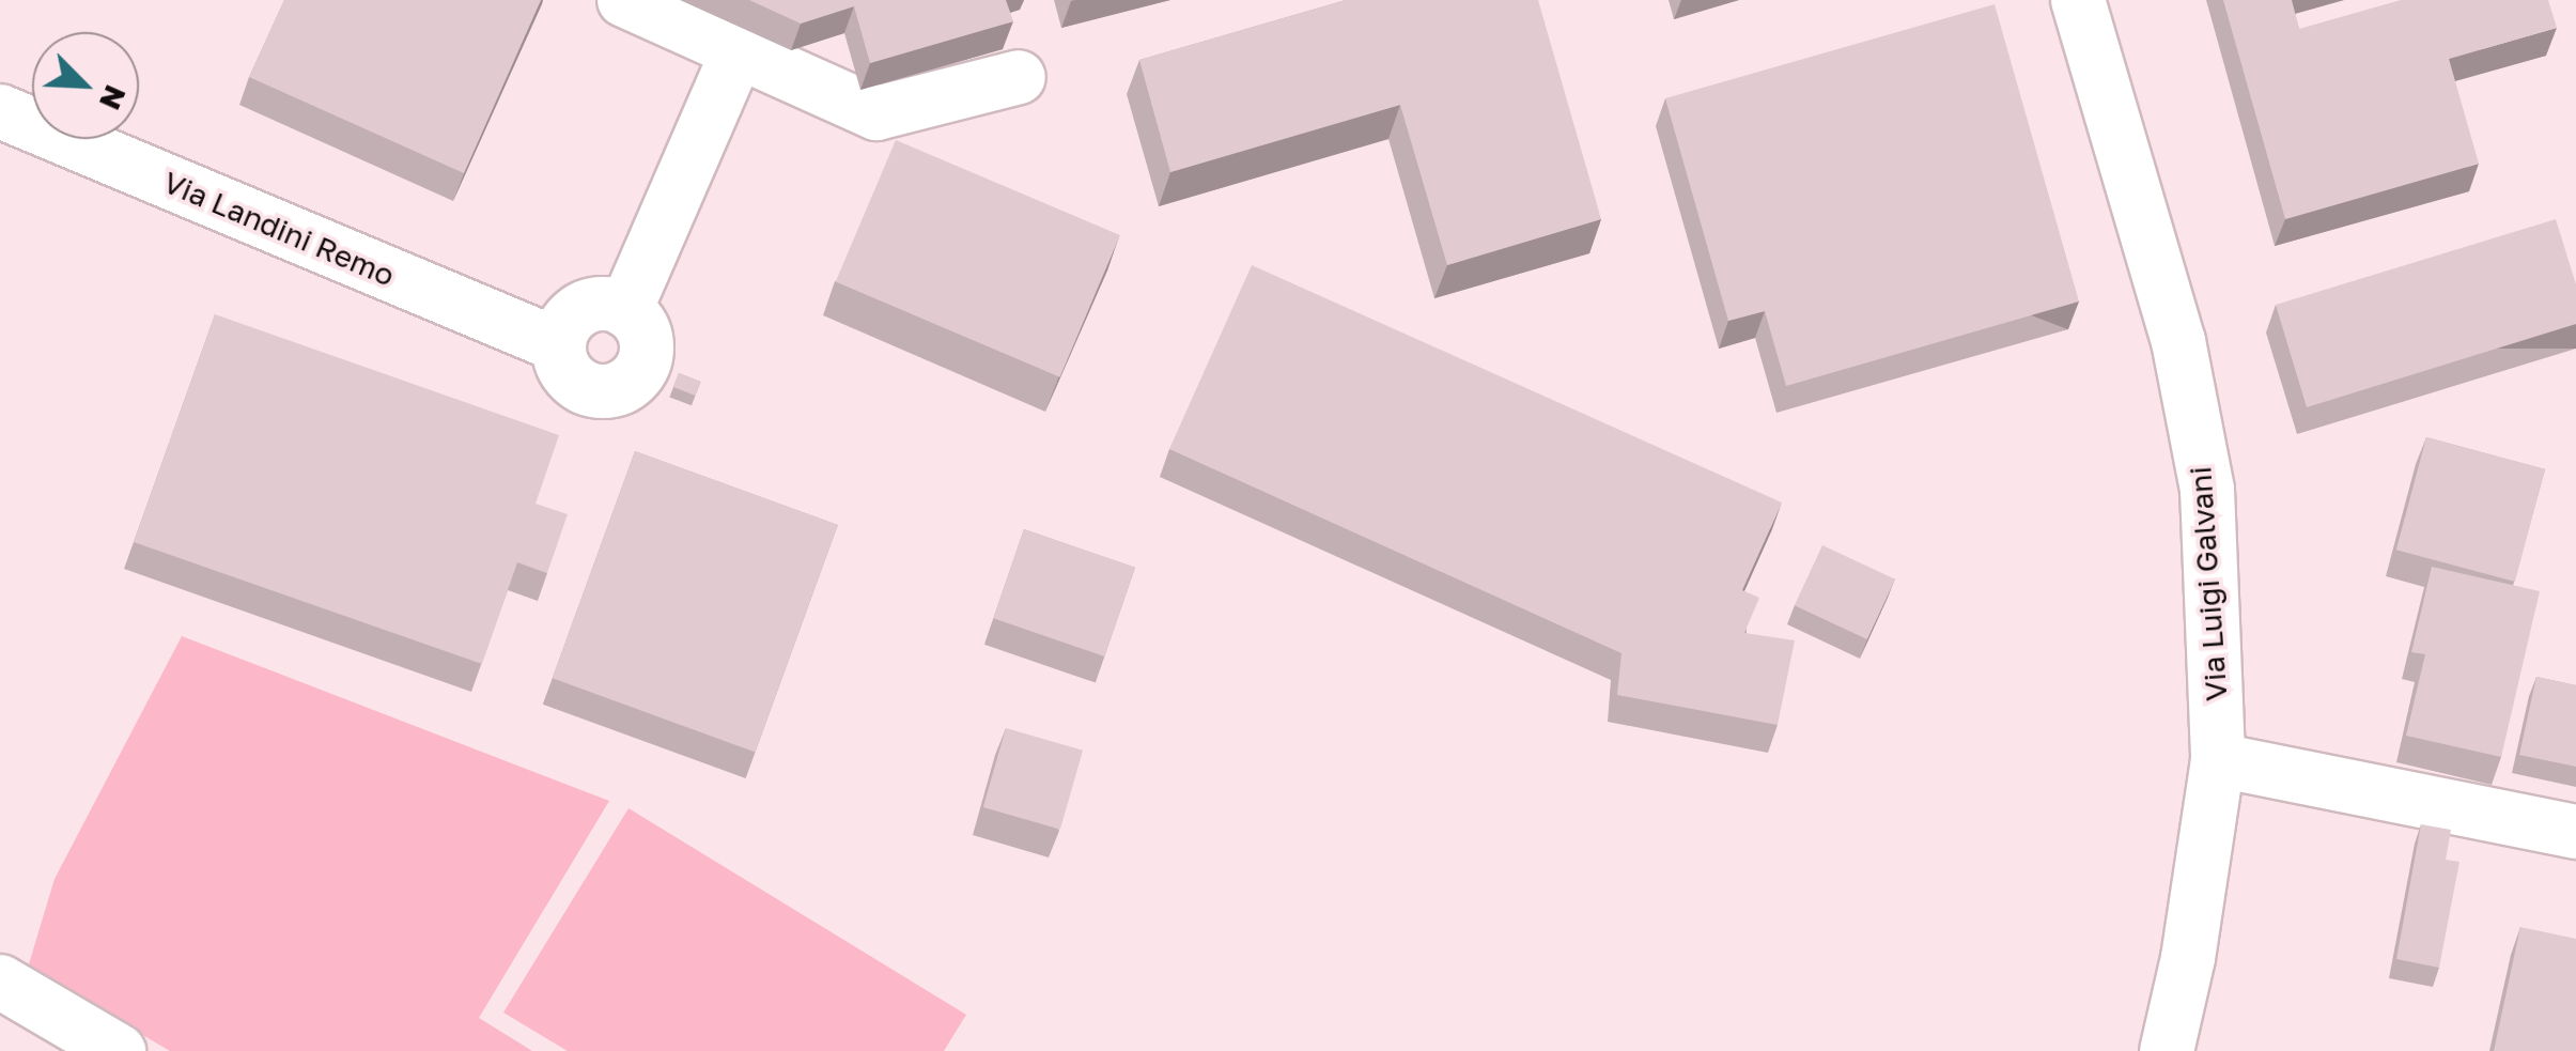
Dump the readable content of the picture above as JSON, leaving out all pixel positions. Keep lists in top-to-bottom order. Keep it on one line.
{"streets":{"street":["Via Landini Remo","Via Luigi Galvani"]},"north":"bottom right"}
